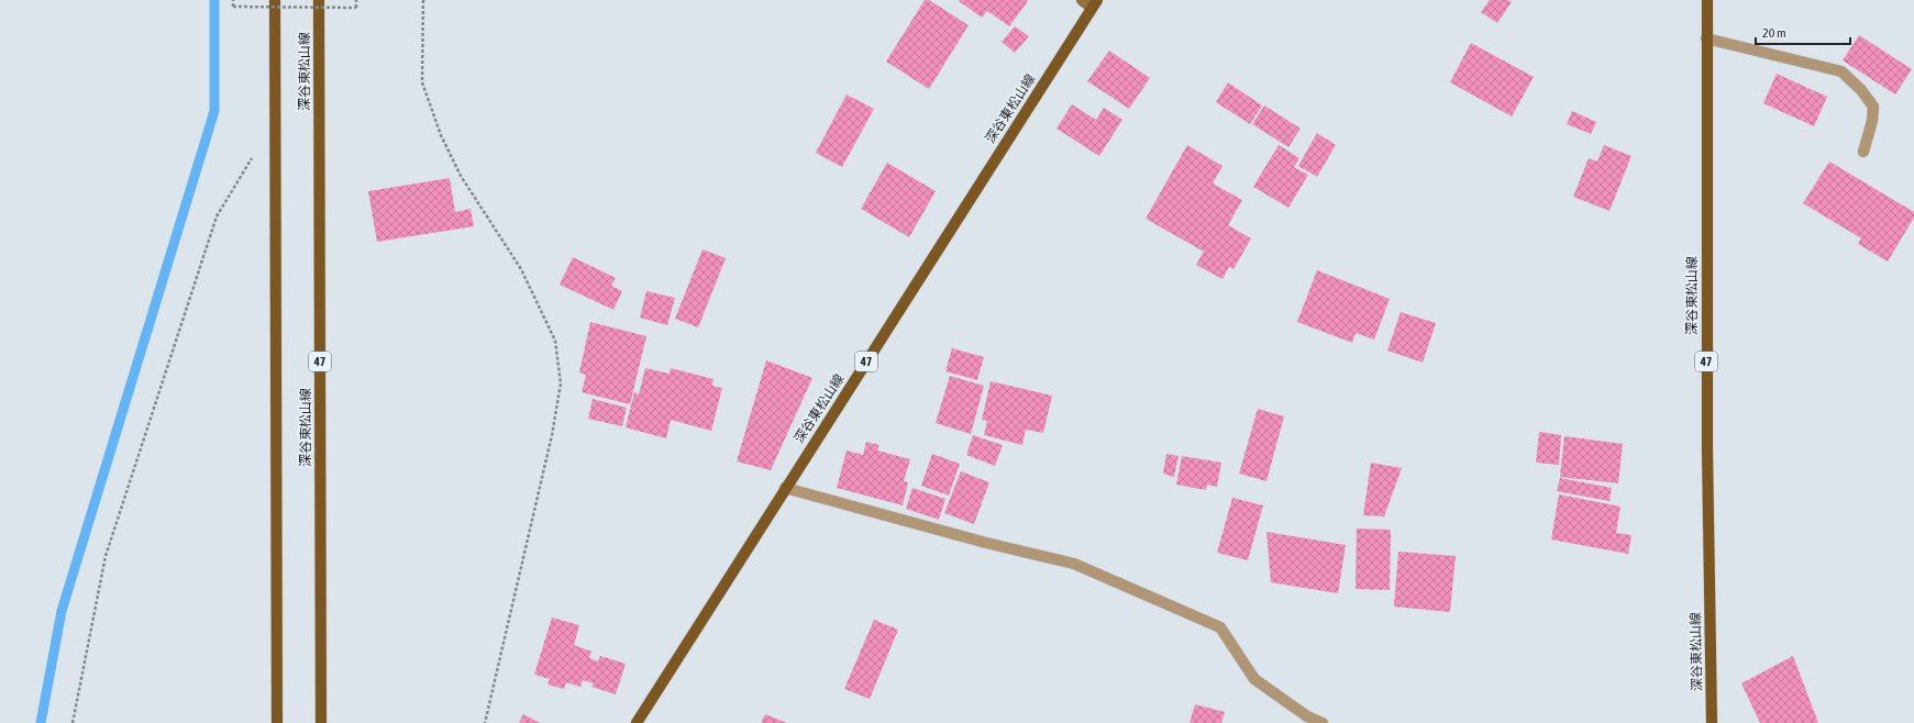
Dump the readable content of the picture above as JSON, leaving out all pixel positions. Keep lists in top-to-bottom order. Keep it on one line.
{"streets":{"main road":["深谷東松山線","47"]},"scale_bar":"20 m"}
